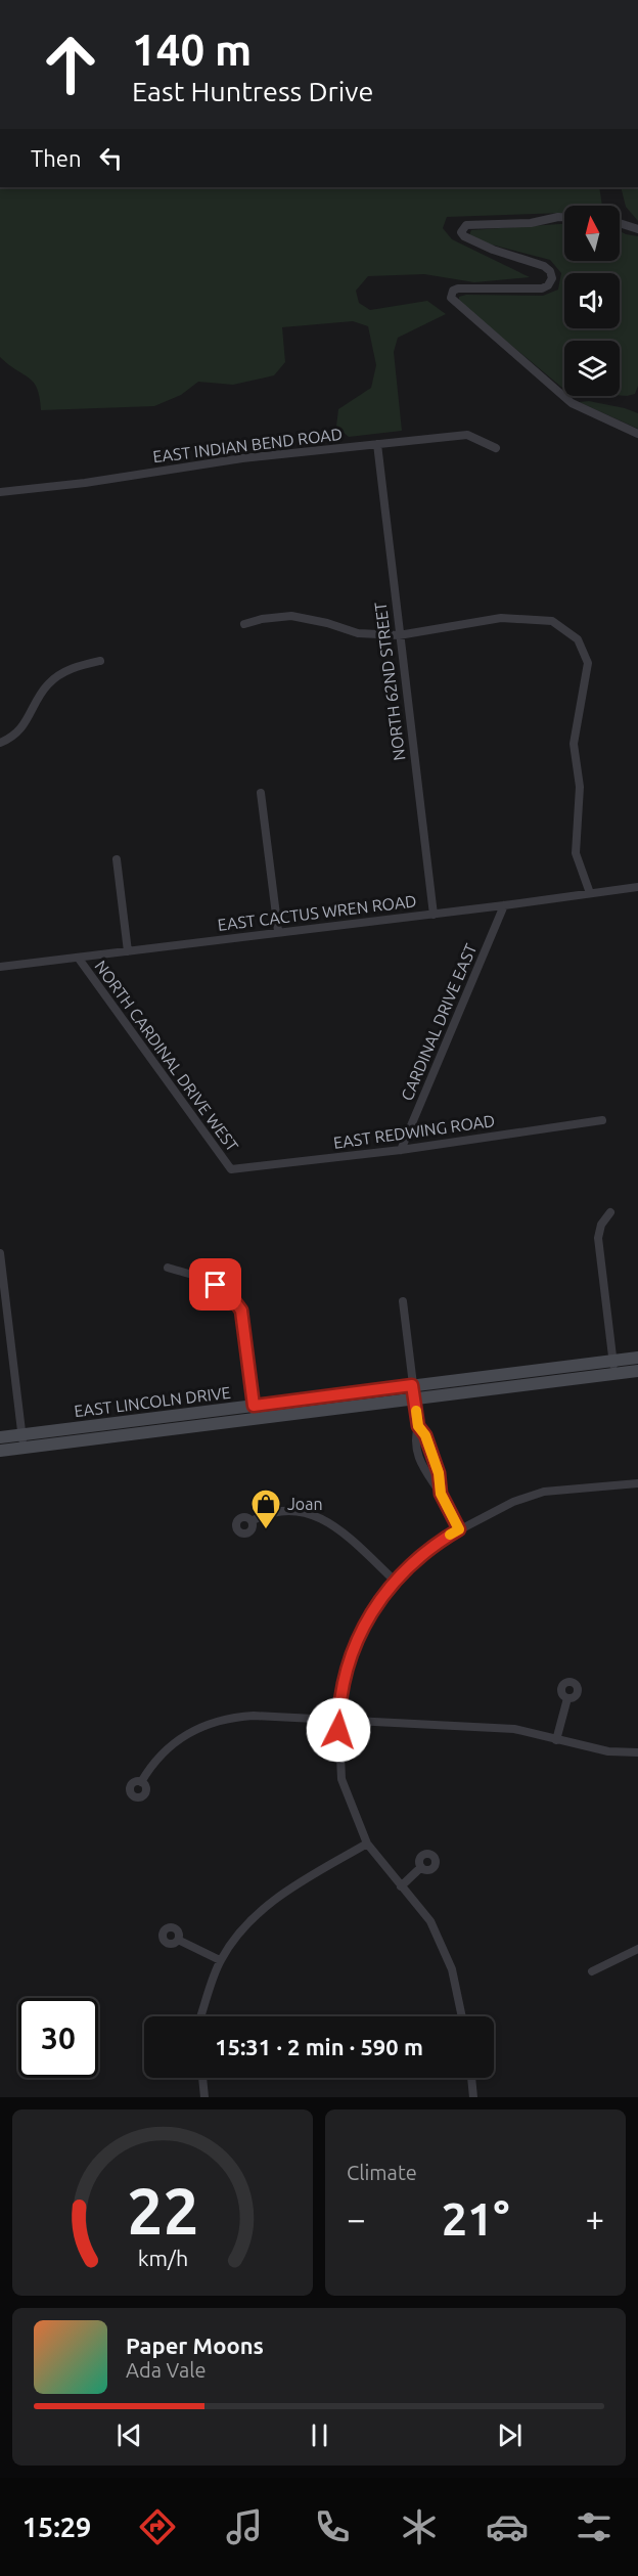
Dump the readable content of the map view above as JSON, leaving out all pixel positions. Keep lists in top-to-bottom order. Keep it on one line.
{"streets":{"main road":["EAST LINCOLN DRIVE"],"street":["EAST INDIAN BEND ROAD","NORTH 62ND STREET","EAST CACTUS WREN ROAD","CARDINAL DRIVE EAST","NORTH CARDINAL DRIVE WEST","EAST REDWING ROAD"]},"crossings":[["EAST INDIAN BEND ROAD","NORTH 62ND STREET"],["NORTH 62ND STREET","EAST CACTUS WREN ROAD"],["EAST CACTUS WREN ROAD","CARDINAL DRIVE EAST"],["EAST CACTUS WREN ROAD","NORTH CARDINAL DRIVE WEST"],["CARDINAL DRIVE EAST","EAST REDWING ROAD"],["NORTH CARDINAL DRIVE WEST","EAST REDWING ROAD"]],"places":{"shop":["Joan"]},"north":"top","page":{"turn":["140 m","East Huntress Drive"],"then":"Then","limit":"30","trip":"15:31 · 2 min · 590 m","tile":"Climate","heat":["−","21°","+"],"song":["Paper Moons","Ada Vale"],"tabs":"15:29","gauge":["22","km/h"]}}
